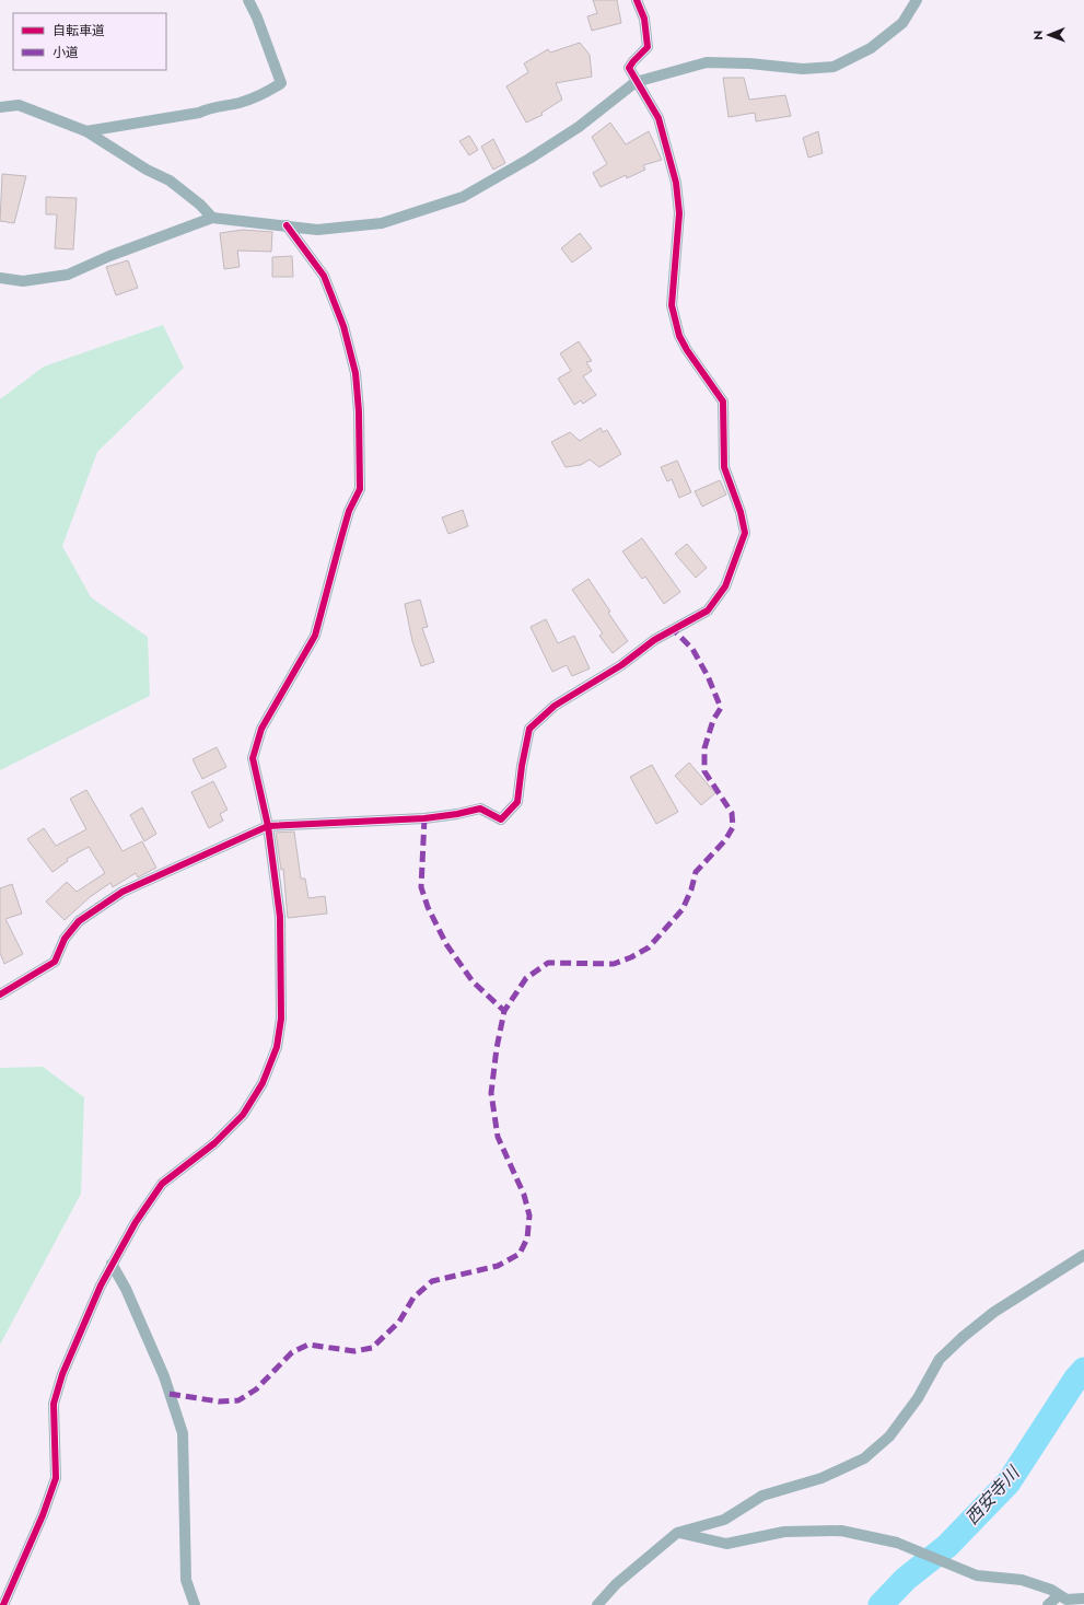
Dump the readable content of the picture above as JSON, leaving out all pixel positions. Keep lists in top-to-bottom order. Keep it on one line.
{"water":["西安寺川"],"legend":["自転車道","小道"],"north":"left"}
